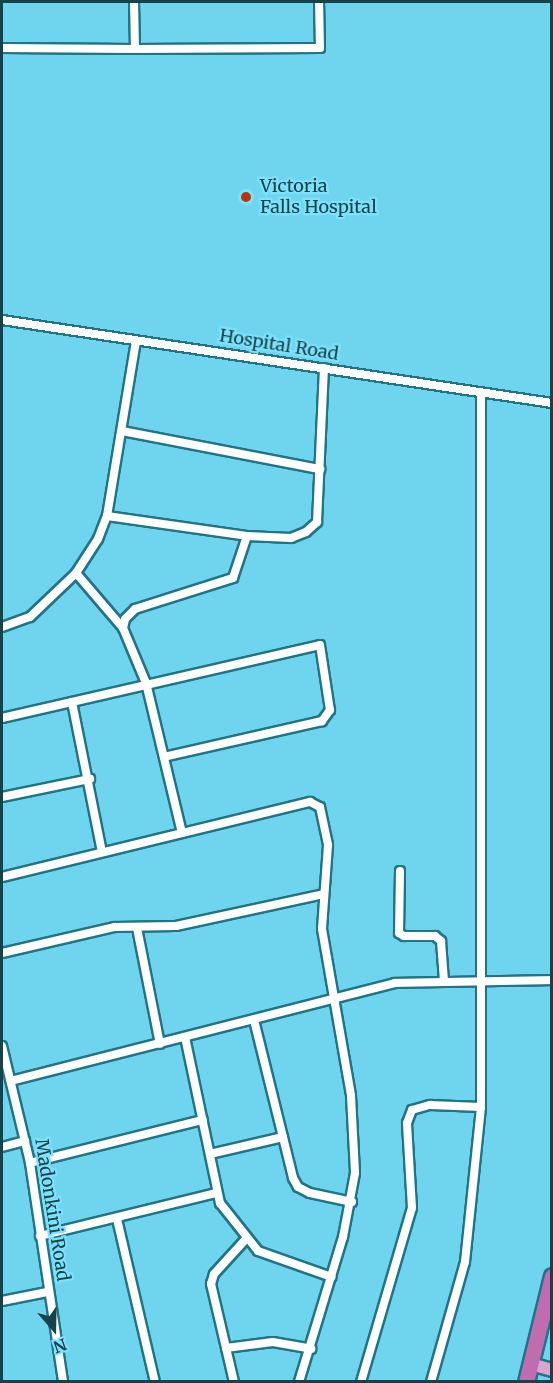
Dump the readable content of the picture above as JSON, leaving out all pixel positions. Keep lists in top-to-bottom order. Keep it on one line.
{"streets":{"street":["Hospital Road","Madonkini Road"]},"places":["Victoria Falls Hospital"],"north":"bottom"}
